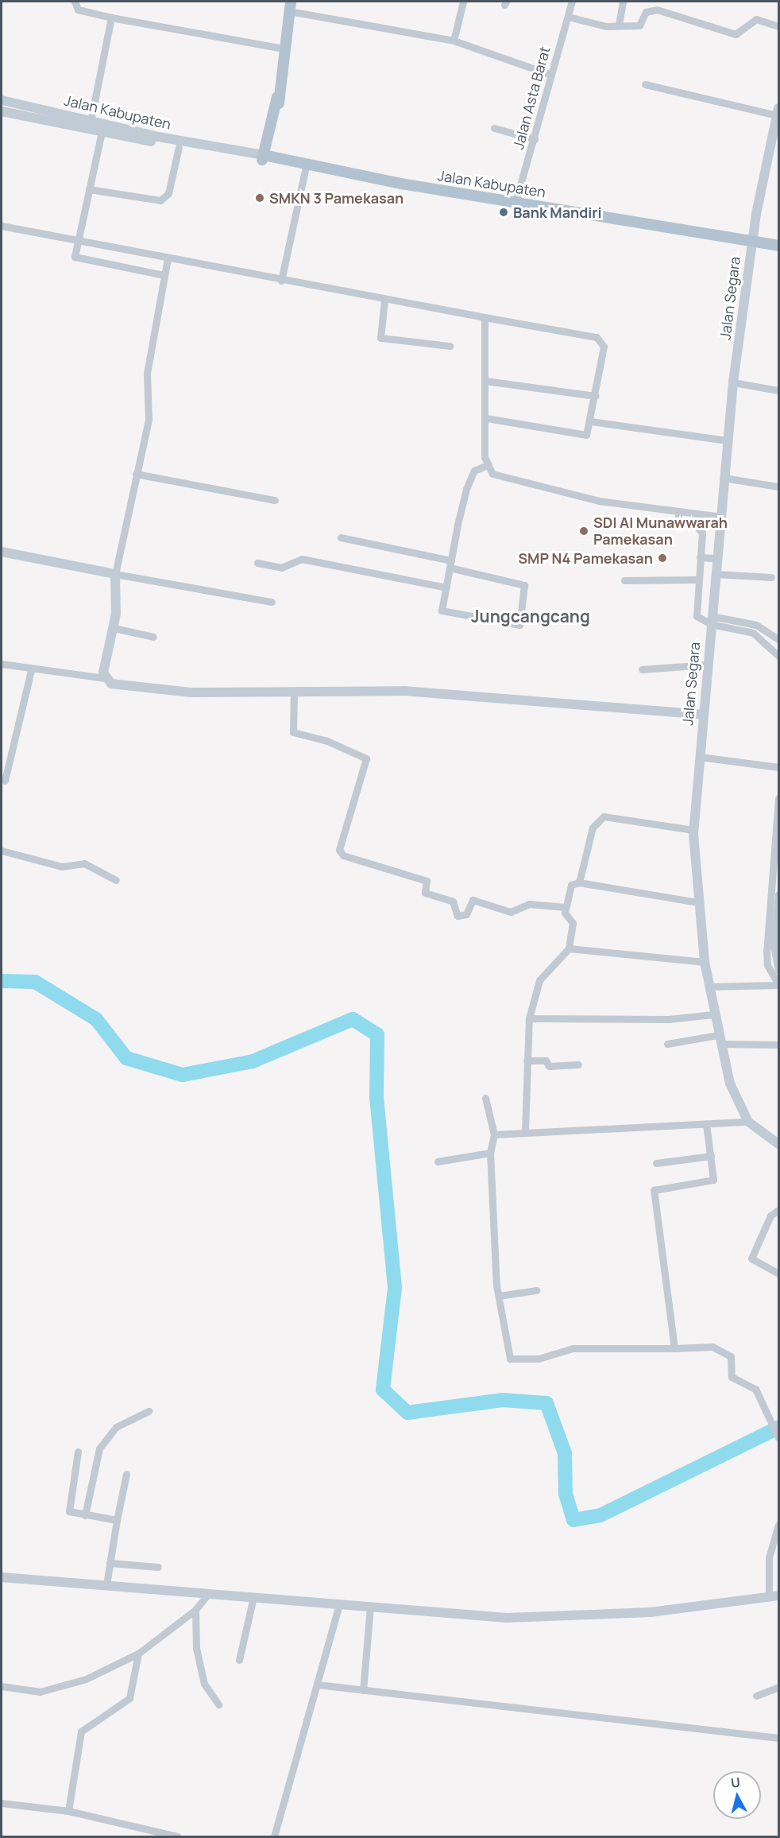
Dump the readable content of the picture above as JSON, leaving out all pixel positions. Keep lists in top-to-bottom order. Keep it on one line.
{"streets":{"main road":["Jalan Kabupaten","Jalan Segara"],"street":["Jalan Asta Barat"]},"crossings":[["Jalan Asta Barat","Jalan Kabupaten"],["Jalan Kabupaten","Jalan Segara"]],"districts":["Jungcangcang"],"places":["SMKN 3 Pamekasan","Bank Mandiri","SDI Al Munawwarah Pamekasan","SMP N4 Pamekasan"],"north":"top"}
